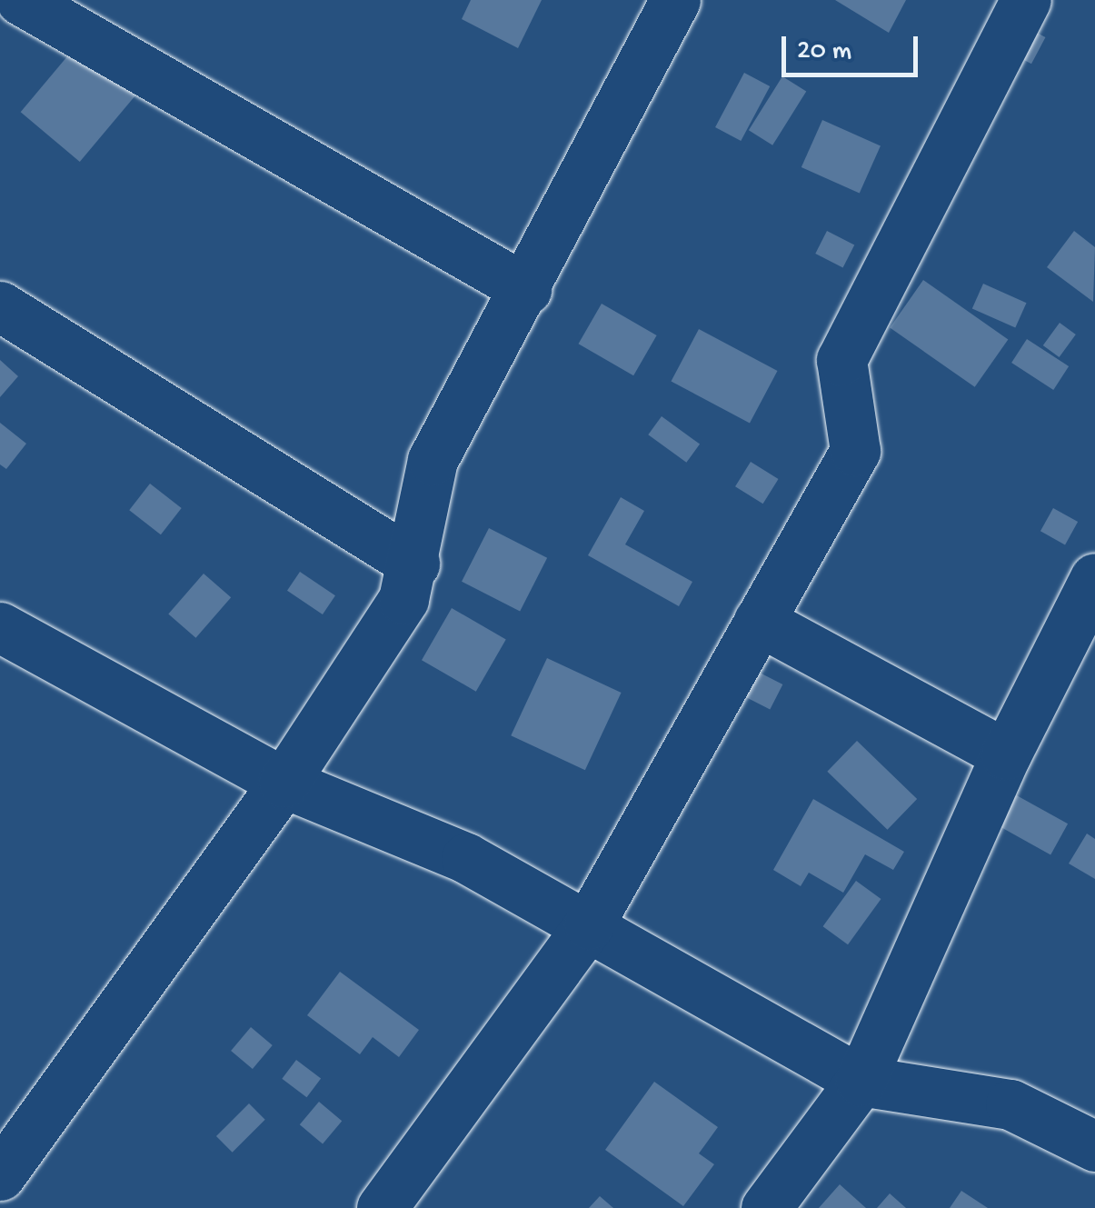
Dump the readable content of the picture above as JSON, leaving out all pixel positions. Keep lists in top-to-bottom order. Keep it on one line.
{"scale_bar":"20 m"}
